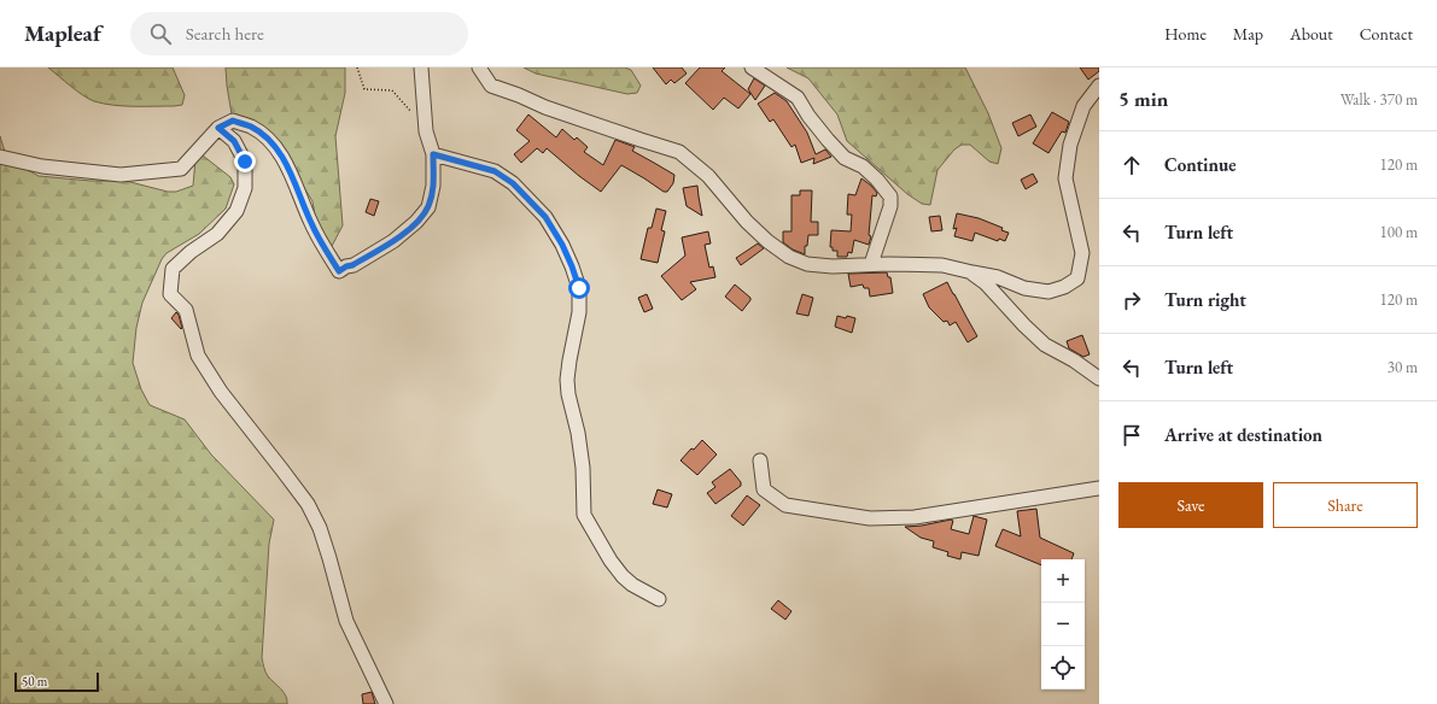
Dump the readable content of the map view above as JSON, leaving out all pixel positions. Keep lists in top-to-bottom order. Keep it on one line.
{"scale_bar":"50 m","page":{"header":"Mapleaf","search":"Search here","nav":["Home","Map","About","Contact"],"heading":["5 min","Walk · 370 m"],"list":[["Continue","120 m"],["Turn left","100 m"],["Turn right","120 m"],["Turn left","30 m"],"Arrive at destination"],"buttons":["Save","Share"],"map_buttons":["+","−"],"scale":"50 m"}}
